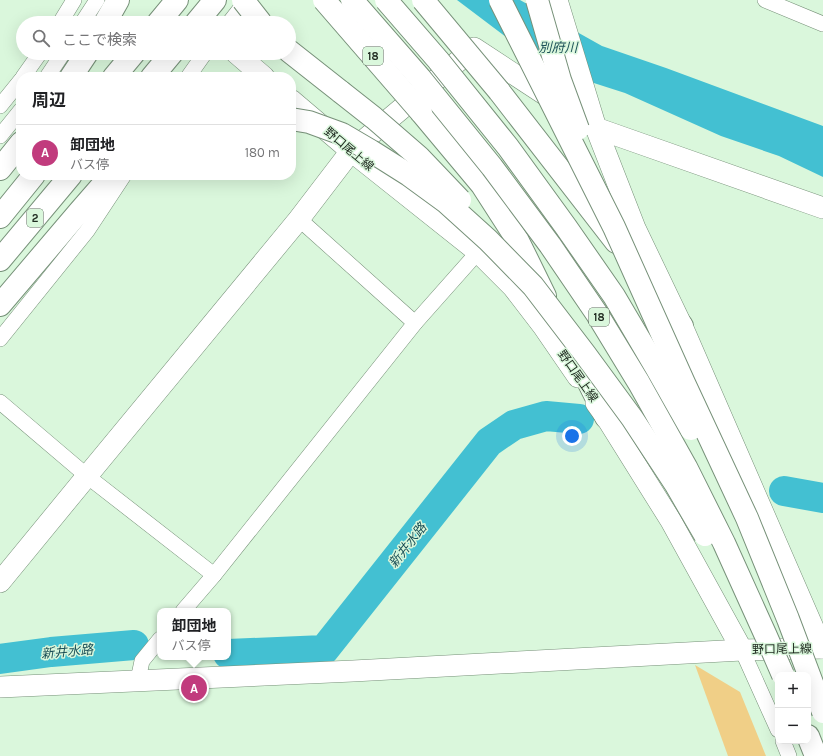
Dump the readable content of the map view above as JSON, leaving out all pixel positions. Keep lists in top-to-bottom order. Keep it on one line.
{"streets":{"main road":["18","2"],"street":["野口尾上線"]},"crossings":[["18","野口尾上線"]],"water":["別府川","新井水路"],"page":{"search":"ここで検索","heading":"周辺","list":[{"mark":"A","name":"卸団地","note":"バス停","value":"180 m"}],"popup":["卸団地","バス停"],"map_buttons":["+","−"],"pins":"A"}}
